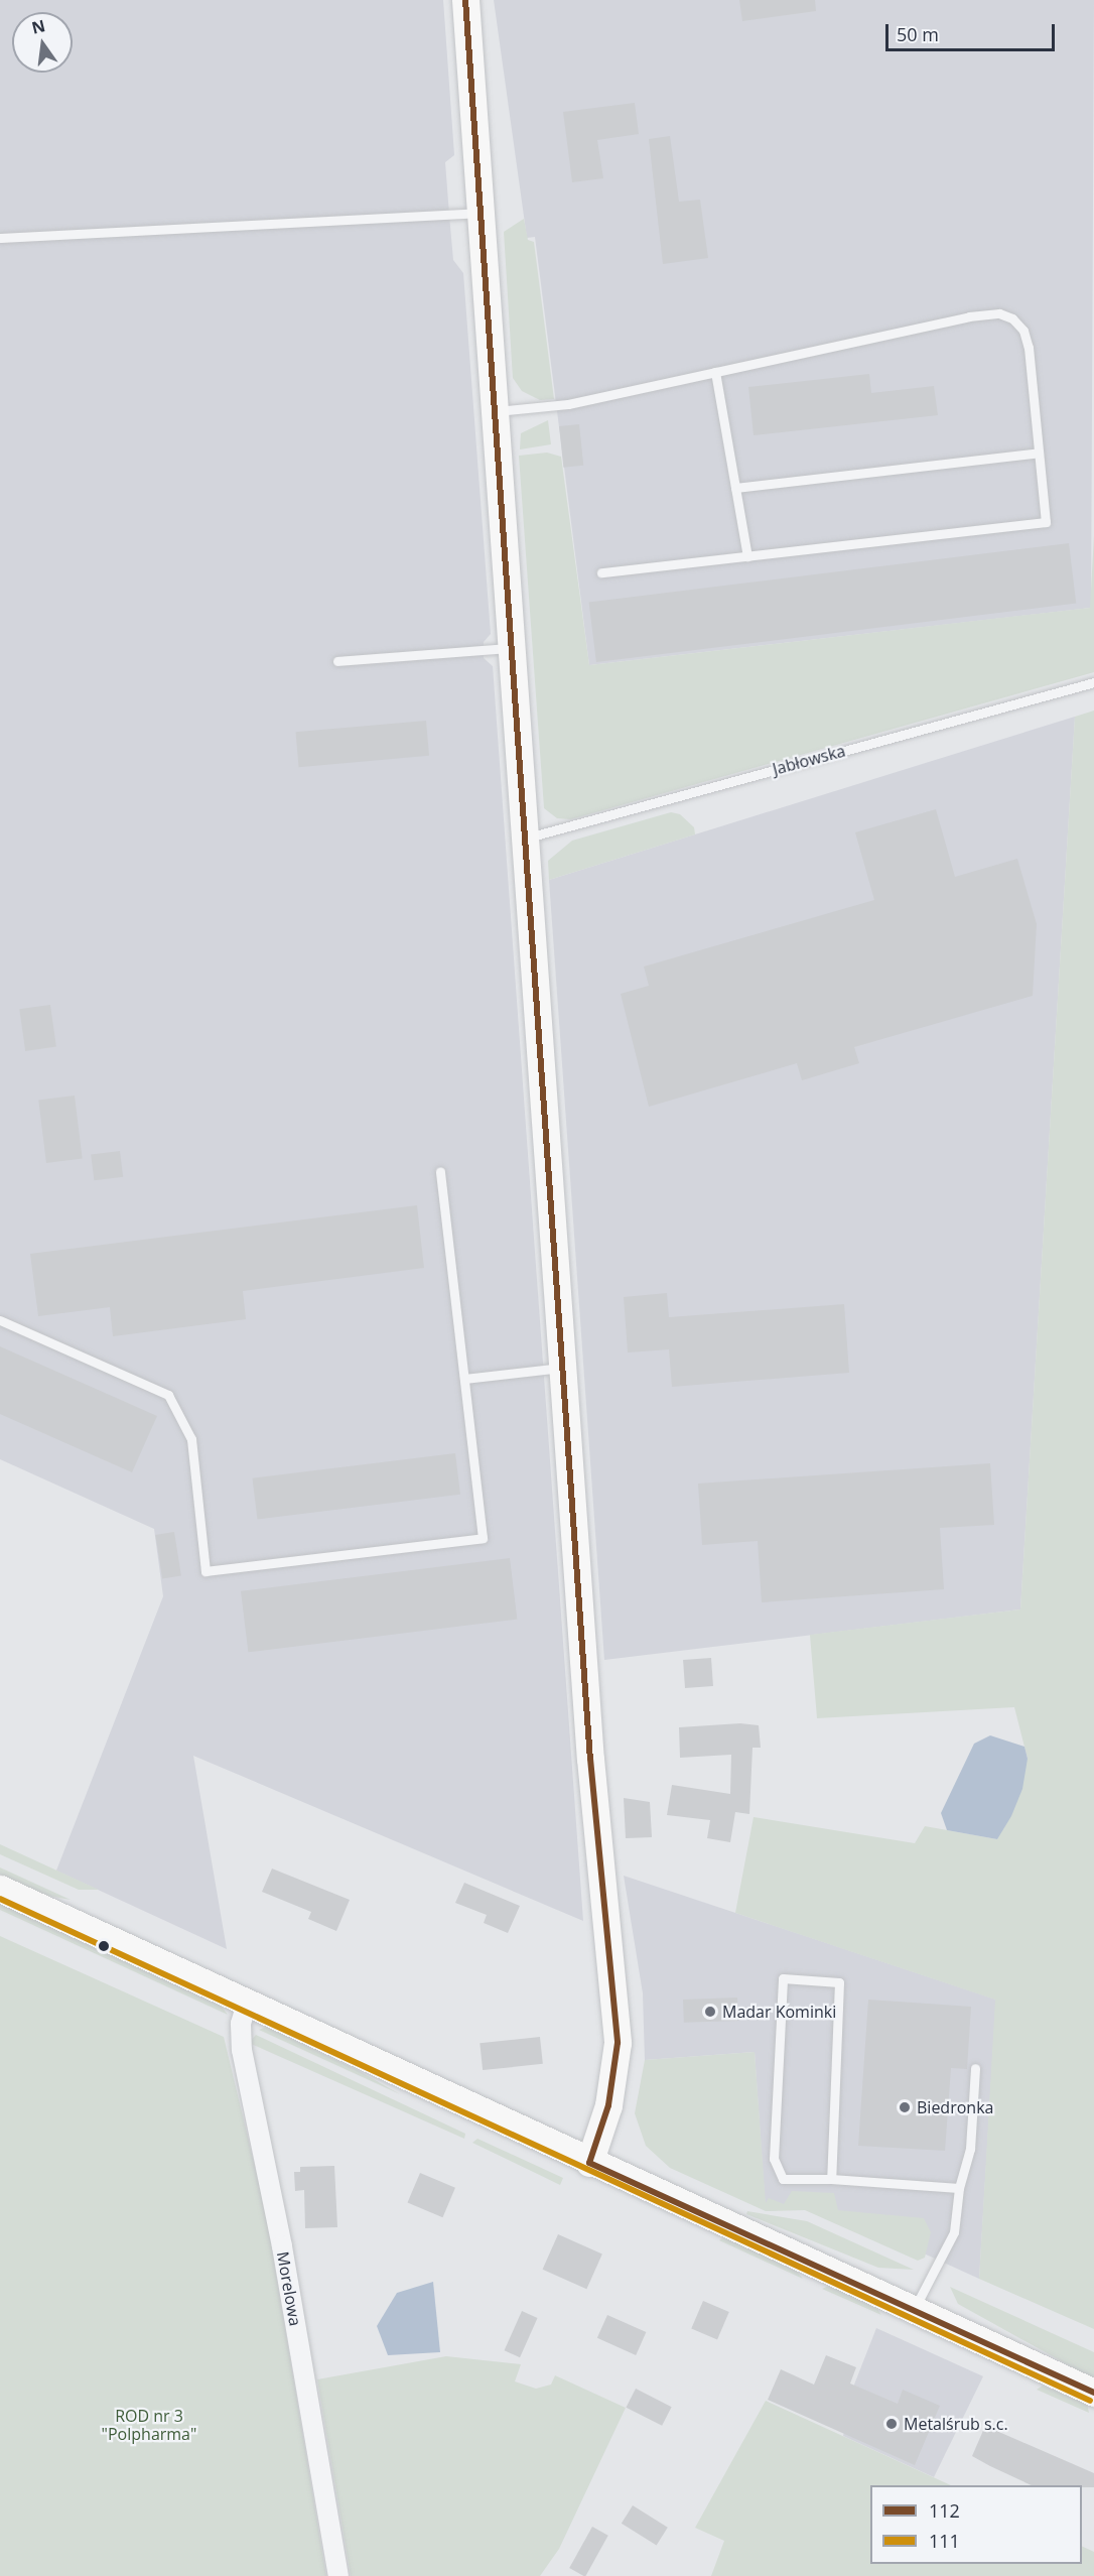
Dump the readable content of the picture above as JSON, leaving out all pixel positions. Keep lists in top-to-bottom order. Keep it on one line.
{"streets":{"street":["Morelowa"],"lane":["Jabłowska"]},"parks":["ROD nr 3 \"Polpharma\""],"places":["Madar Kominki","Biedronka","Metalśrub s.c."],"lines":["transit line 112","transit line 111"],"legend":["112","111"],"scale_bar":"50 m","north":"top"}
